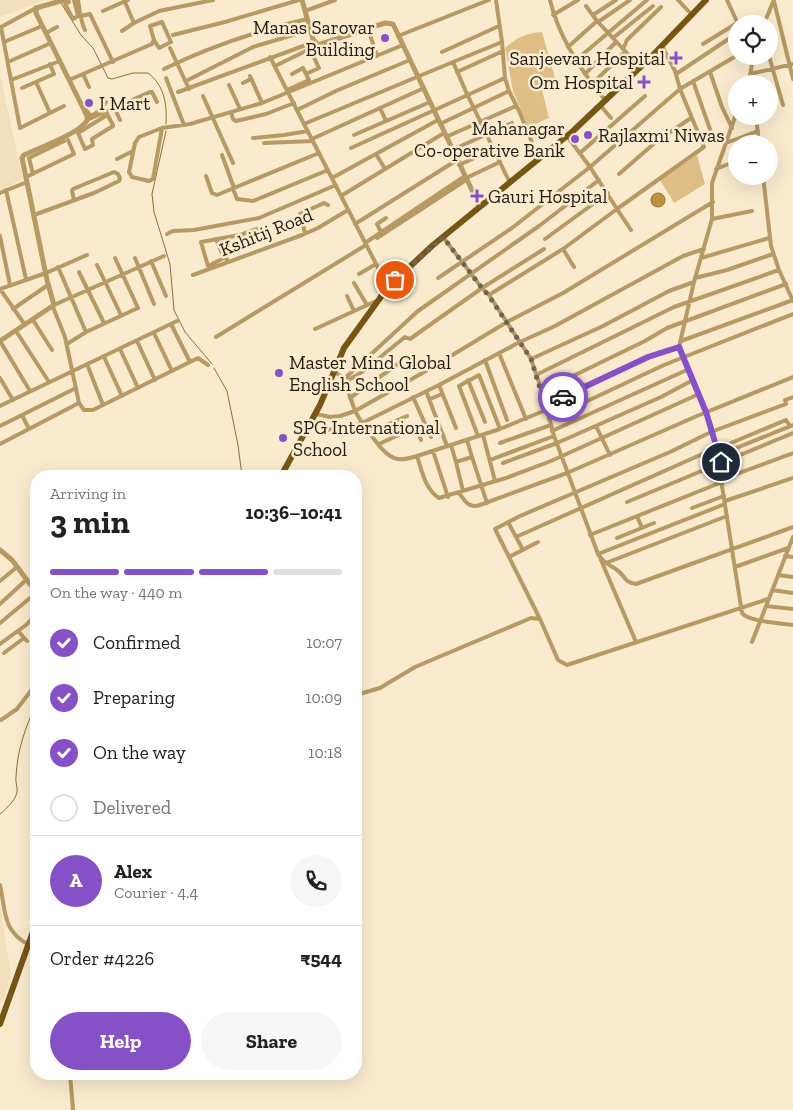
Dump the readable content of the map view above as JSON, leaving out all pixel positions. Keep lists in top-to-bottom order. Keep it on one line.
{"streets":{"street":["Kshitij Road"]},"places":{"other":["Manas Sarovar Building","I Mart","Rajlaxmi Niwas","Mahanagar Co-operative Bank","Master Mind Global English School","SPG International School"],"health":["Sanjeevan Hospital","Om Hospital","Gauri Hospital"]},"page":{"map_buttons":["+","−"],"heading":["3 min","Arriving in","10:36–10:41"],"panel":["Alex","Courier · 4.4","Order #4226","₹544"],"bar":"On the way · 440 m","list":[["Confirmed","10:07"],["Preparing","10:09"],["On the way","10:18"],"Delivered"],"round":"A","buttons":["Help","Share"]}}
